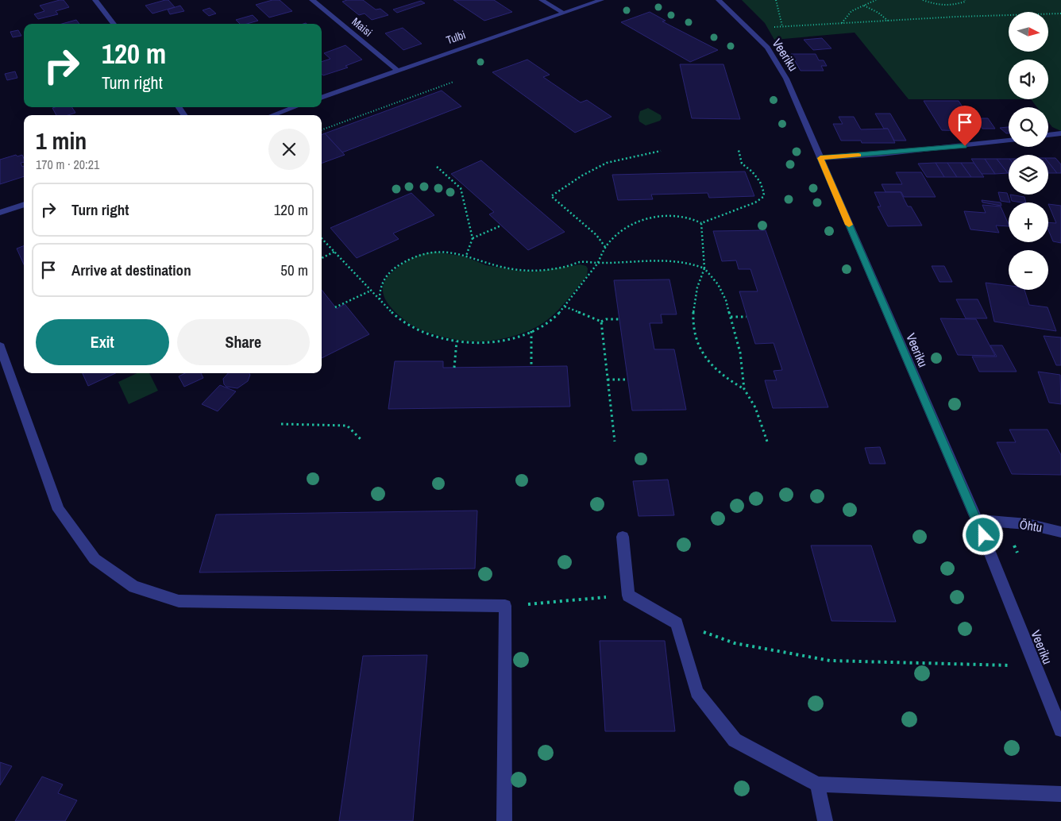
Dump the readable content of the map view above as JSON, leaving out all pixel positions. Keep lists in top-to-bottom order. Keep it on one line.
{"streets":{"street":["Maisi","Tulbi","Veeriku","Õhtu"]},"crossings":[["Maisi","Tulbi"],["Veeriku","Õhtu"]],"north":"right","page":{"map_buttons":["+","−"],"turn":["120 m","Turn right"],"heading":["1 min","170 m · 20:21"],"list":[{"name":"Turn right","value":"120 m"},{"name":"Arrive at destination","value":"50 m"}],"buttons":["Exit","Share"]}}
